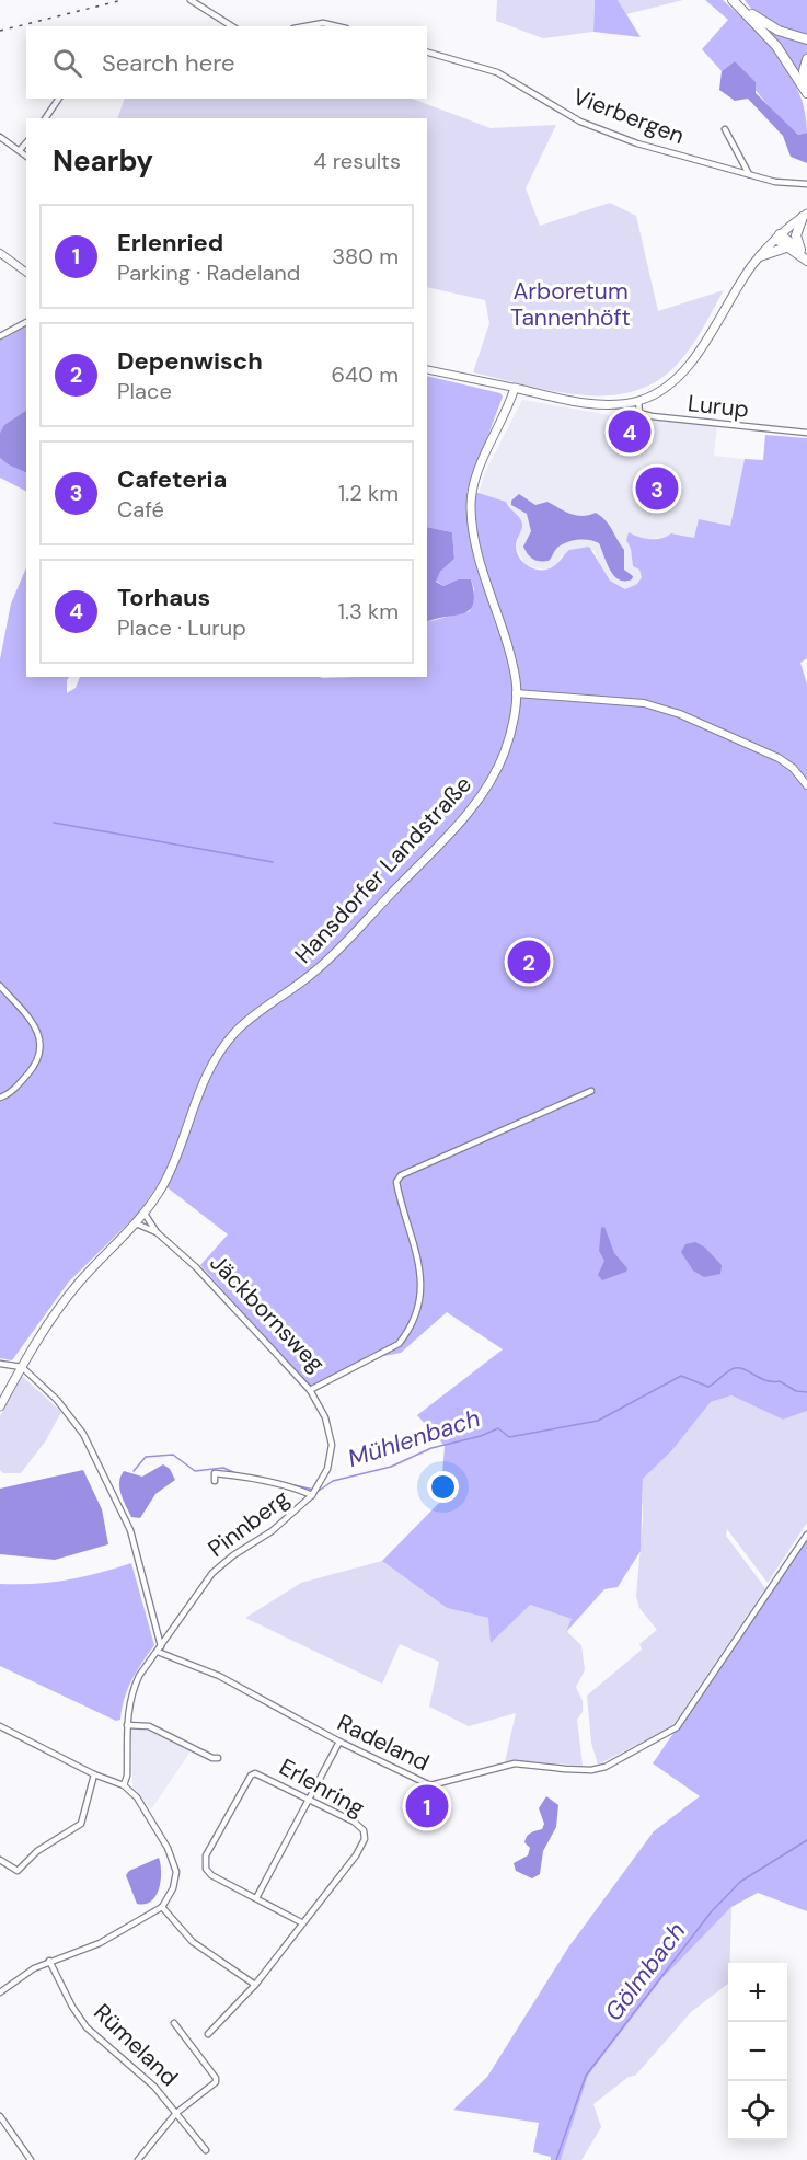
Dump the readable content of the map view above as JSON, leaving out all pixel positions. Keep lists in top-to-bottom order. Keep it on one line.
{"streets":{"main road":["Hansdorfer Landstraße"],"street":["Vierbergen","Lurup","Jäckbornsweg","Pinnberg","Radeland","Erlenring","Rümeland"]},"crossings":[["Hansdorfer Landstraße","Jäckbornsweg"],["Jäckbornsweg","Pinnberg"],["Pinnberg","Radeland"]],"water":["Mühlenbach","Gölmbach"],"parks":["Arboretum Tannenhöft"],"page":{"search":"Search here","heading":["Nearby","4 results"],"list":[{"mark":"1","name":"Erlenried","note":"Parking · Radeland","value":"380 m"},{"mark":"2","name":"Depenwisch","note":"Place","value":"640 m"},{"mark":"3","name":"Cafeteria","note":"Café","value":"1.2 km"},{"mark":"4","name":"Torhaus","note":"Place · Lurup","value":"1.3 km"}],"pins":["4","3","2","1"],"map_buttons":["+","−"]}}
